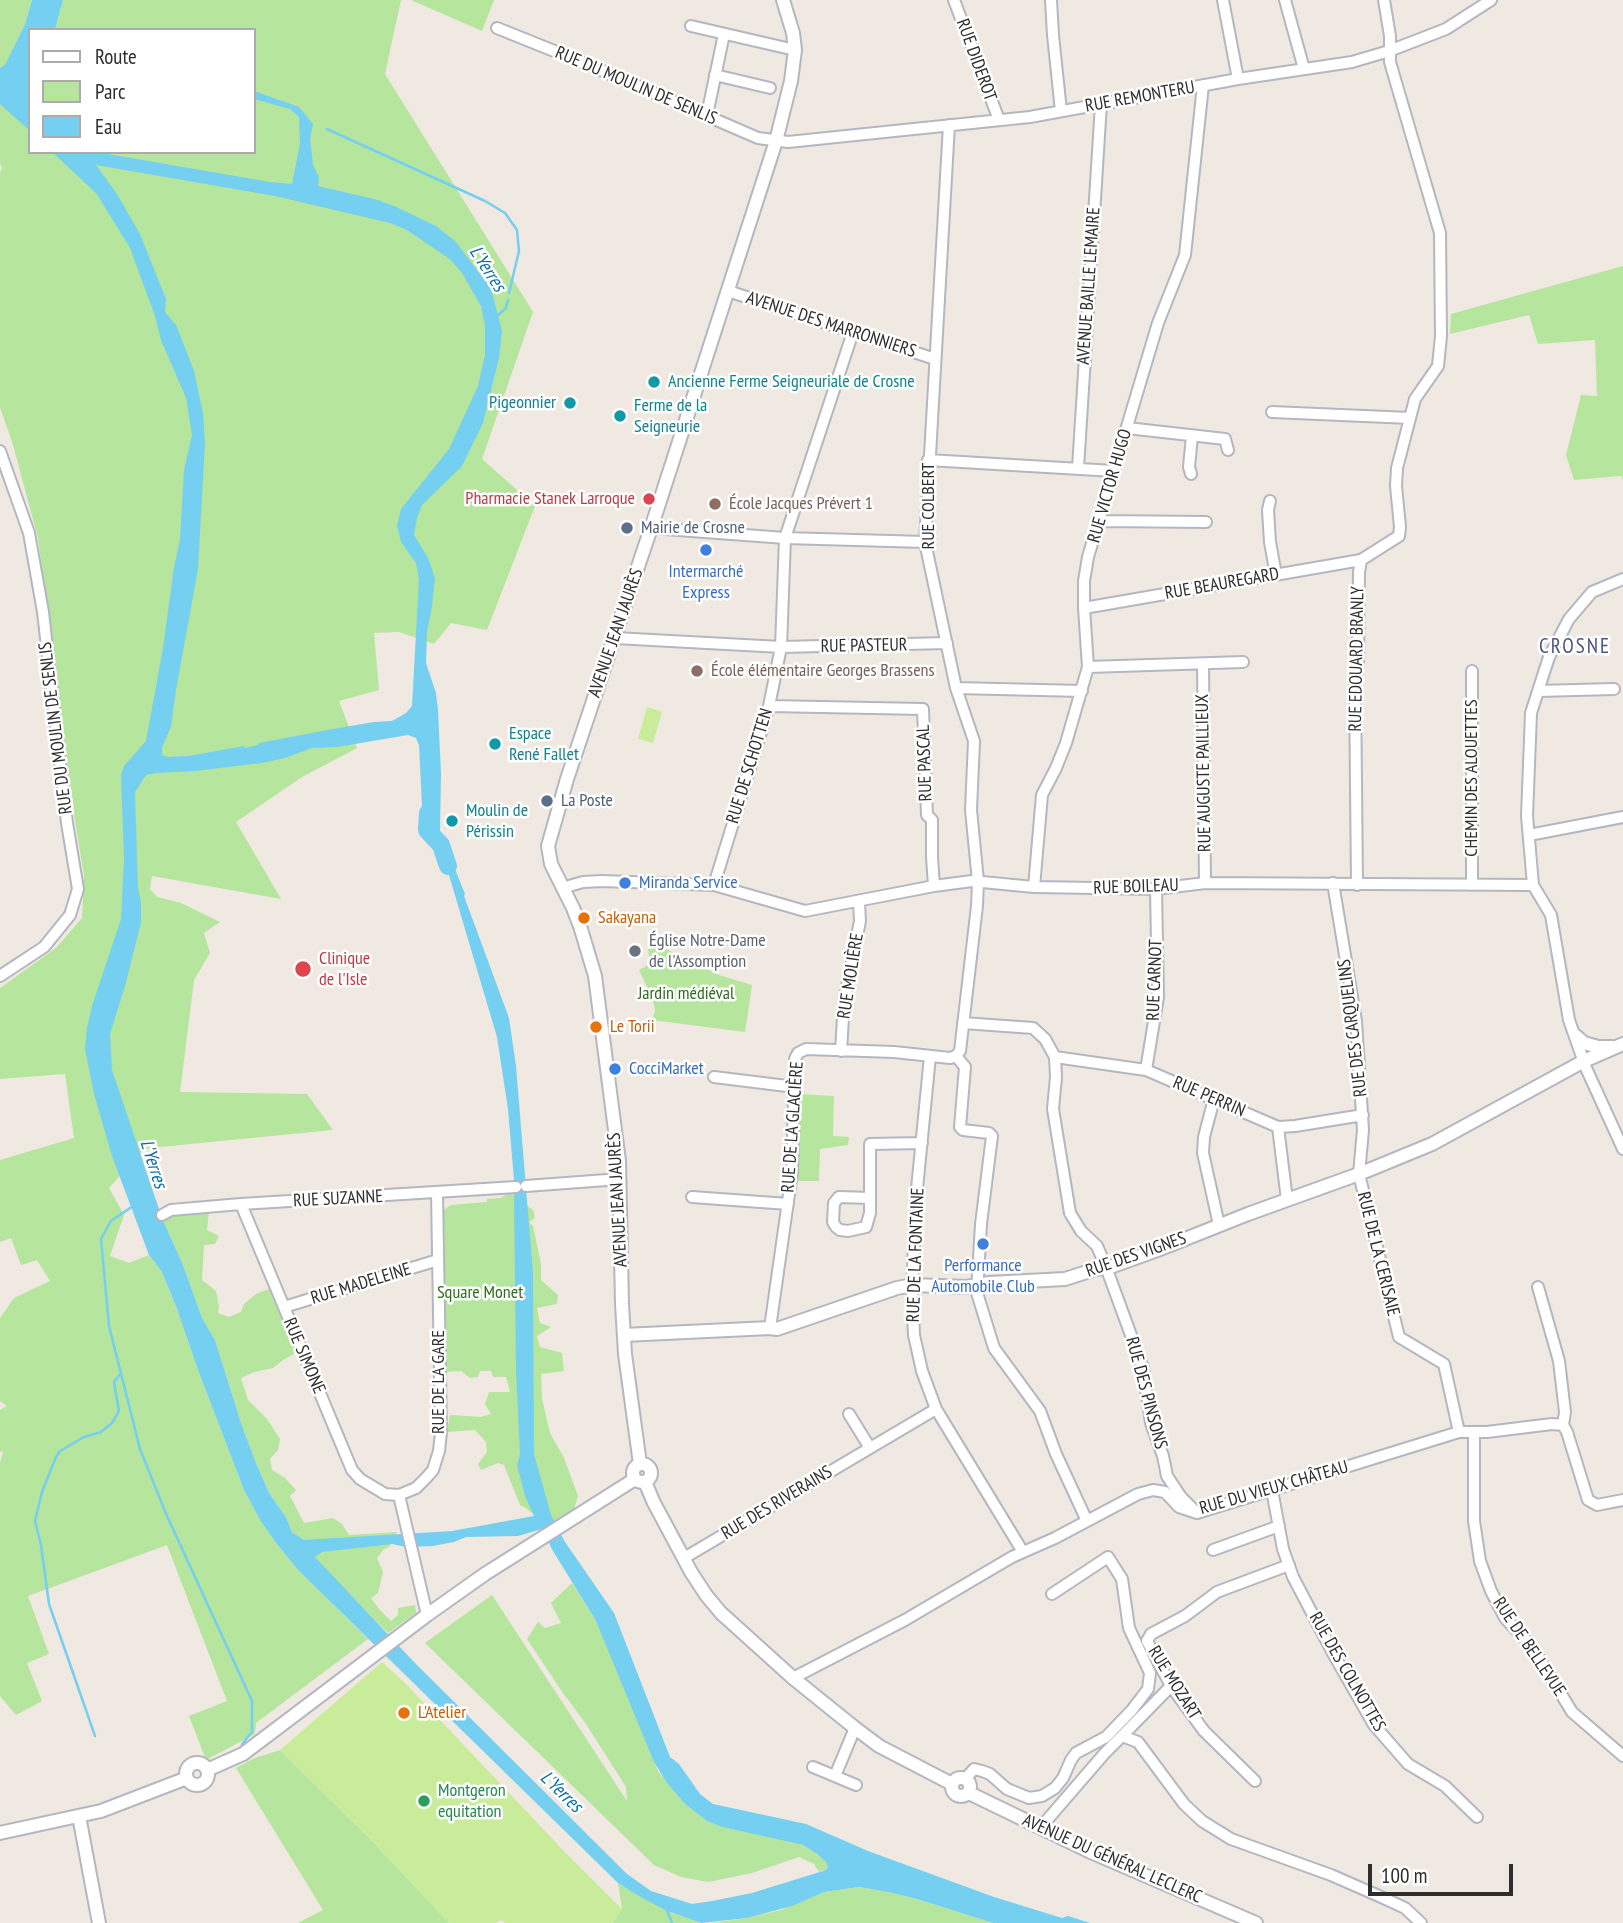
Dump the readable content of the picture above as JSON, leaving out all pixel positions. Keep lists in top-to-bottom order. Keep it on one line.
{"streets":{"street":["RUE DIDEROT","RUE DU MOULIN DE SENLIS","RUE REMONTERU","AVENUE BAILLE LEMAIRE","AVENUE DES MARRONNIERS","RUE VICTOR HUGO","RUE COLBERT","RUE BEAUREGARD","AVENUE JEAN JAURÈS","RUE PASTEUR","RUE EDOUARD BRANLY","RUE PASCAL","RUE DE SCHOTTEN","RUE AUGUSTE PAILLIEUX","CHEMIN DES ALOUETTES","RUE BOILEAU","RUE MOLIÈRE","RUE CARNOT","RUE DES CARQUELINS","RUE PERRIN","RUE DE LA GLACIÈRE","RUE SUZANNE","RUE DE LA CERISAIE","RUE DE LA FONTAINE","RUE DES VIGNES","RUE MADELEINE","RUE SIMONE","RUE DE LA GARE","RUE DES PINSONS","RUE DU VIEUX CHÂTEAU","RUE DES RIVERAINS","RUE DE BELLEVUE","RUE DES COLNOTTES","RUE MOZART","AVENUE DU GÉNÉRAL LECLERC"]},"crossings":[["RUE DIDEROT","RUE REMONTERU"],["RUE DU MOULIN DE SENLIS","RUE REMONTERU"],["RUE DU MOULIN DE SENLIS","AVENUE JEAN JAURÈS"],["RUE REMONTERU","AVENUE BAILLE LEMAIRE"],["RUE REMONTERU","RUE VICTOR HUGO"],["RUE REMONTERU","RUE COLBERT"],["RUE REMONTERU","AVENUE JEAN JAURÈS"],["AVENUE DES MARRONNIERS","RUE COLBERT"],["AVENUE DES MARRONNIERS","AVENUE JEAN JAURÈS"],["AVENUE DES MARRONNIERS","RUE DE SCHOTTEN"],["RUE VICTOR HUGO","RUE BEAUREGARD"],["RUE VICTOR HUGO","RUE BOILEAU"],["RUE COLBERT","RUE PASTEUR"],["RUE COLBERT","RUE BOILEAU"],["RUE BEAUREGARD","RUE EDOUARD BRANLY"],["AVENUE JEAN JAURÈS","RUE PASTEUR"],["AVENUE JEAN JAURÈS","RUE BOILEAU"],["AVENUE JEAN JAURÈS","RUE SUZANNE"],["AVENUE JEAN JAURÈS","RUE DES VIGNES"],["AVENUE JEAN JAURÈS","AVENUE DU GÉNÉRAL LECLERC"],["RUE PASTEUR","RUE DE SCHOTTEN"],["RUE EDOUARD BRANLY","RUE BOILEAU"],["RUE PASCAL","RUE DE SCHOTTEN"],["RUE PASCAL","RUE BOILEAU"],["RUE DE SCHOTTEN","RUE BOILEAU"],["RUE AUGUSTE PAILLIEUX","RUE BOILEAU"],["CHEMIN DES ALOUETTES","RUE BOILEAU"],["RUE BOILEAU","RUE MOLIÈRE"],["RUE BOILEAU","RUE CARNOT"],["RUE BOILEAU","RUE DES CARQUELINS"],["RUE MOLIÈRE","RUE DE LA GLACIÈRE"],["RUE CARNOT","RUE PERRIN"],["RUE DES CARQUELINS","RUE PERRIN"],["RUE DES CARQUELINS","RUE DE LA CERISAIE"],["RUE DES CARQUELINS","RUE DES VIGNES"],["RUE PERRIN","RUE DES PINSONS"],["RUE DE LA GLACIÈRE","RUE DE LA FONTAINE"],["RUE DE LA GLACIÈRE","RUE DES VIGNES"],["RUE SUZANNE","RUE SIMONE"],["RUE SUZANNE","RUE DE LA GARE"],["RUE DE LA CERISAIE","RUE DES VIGNES"],["RUE DE LA CERISAIE","RUE DU VIEUX CHÂTEAU"],["RUE DE LA FONTAINE","RUE DES VIGNES"],["RUE DE LA FONTAINE","RUE DU VIEUX CHÂTEAU"],["RUE DE LA FONTAINE","RUE DES RIVERAINS"],["RUE DES VIGNES","RUE DES PINSONS"],["RUE MADELEINE","RUE SIMONE"],["RUE MADELEINE","RUE DE LA GARE"],["RUE SIMONE","RUE DE LA GARE"],["RUE DES PINSONS","RUE DU VIEUX CHÂTEAU"],["RUE DU VIEUX CHÂTEAU","RUE DE BELLEVUE"],["RUE DU VIEUX CHÂTEAU","RUE DES COLNOTTES"],["RUE DU VIEUX CHÂTEAU","AVENUE DU GÉNÉRAL LECLERC"],["RUE DES RIVERAINS","AVENUE DU GÉNÉRAL LECLERC"],["RUE DES COLNOTTES","RUE MOZART"]],"districts":["CROSNE"],"water":["L'Yerres"],"parks":["Jardin médiéval","Square Monet"],"places":["Ancienne Ferme Seigneuriale de Crosne","Pigeonnier","Ferme de la Seigneurie","Pharmacie Stanek Larroque","École Jacques Prévert 1","Mairie de Crosne","Intermarché Express","École élémentaire Georges Brassens","Espace René Fallet","La Poste","Moulin de Périssin","Miranda Service","Sakayana","Église Notre-Dame de l'Assomption","Clinique de l'Isle","Le Torii","CocciMarket","Performance Automobile Club","L'Atelier","Montgeron equitation"],"legend":["Route","Parc","Eau"],"scale_bar":"100 m"}
